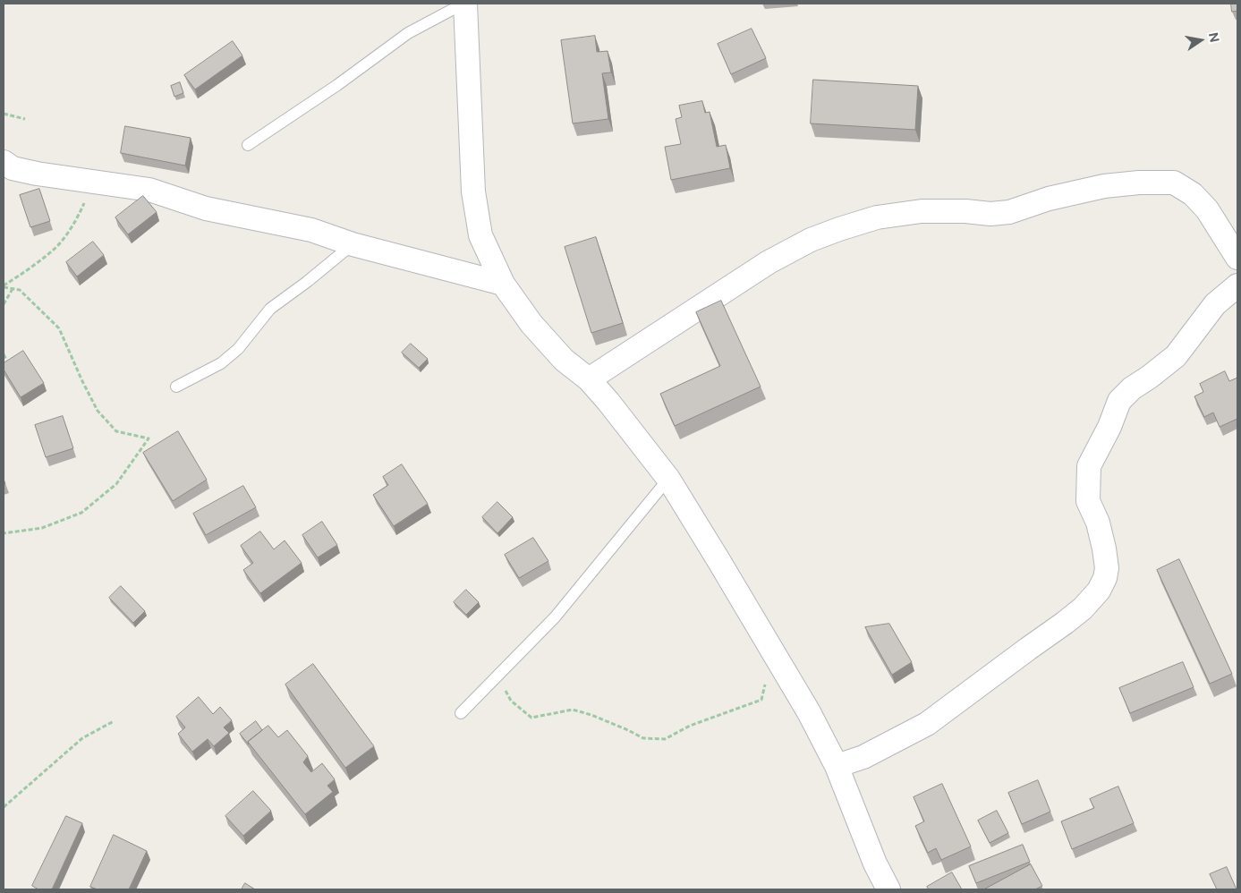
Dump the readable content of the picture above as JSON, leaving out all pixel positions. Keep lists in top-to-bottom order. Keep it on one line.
{"north":"right"}
